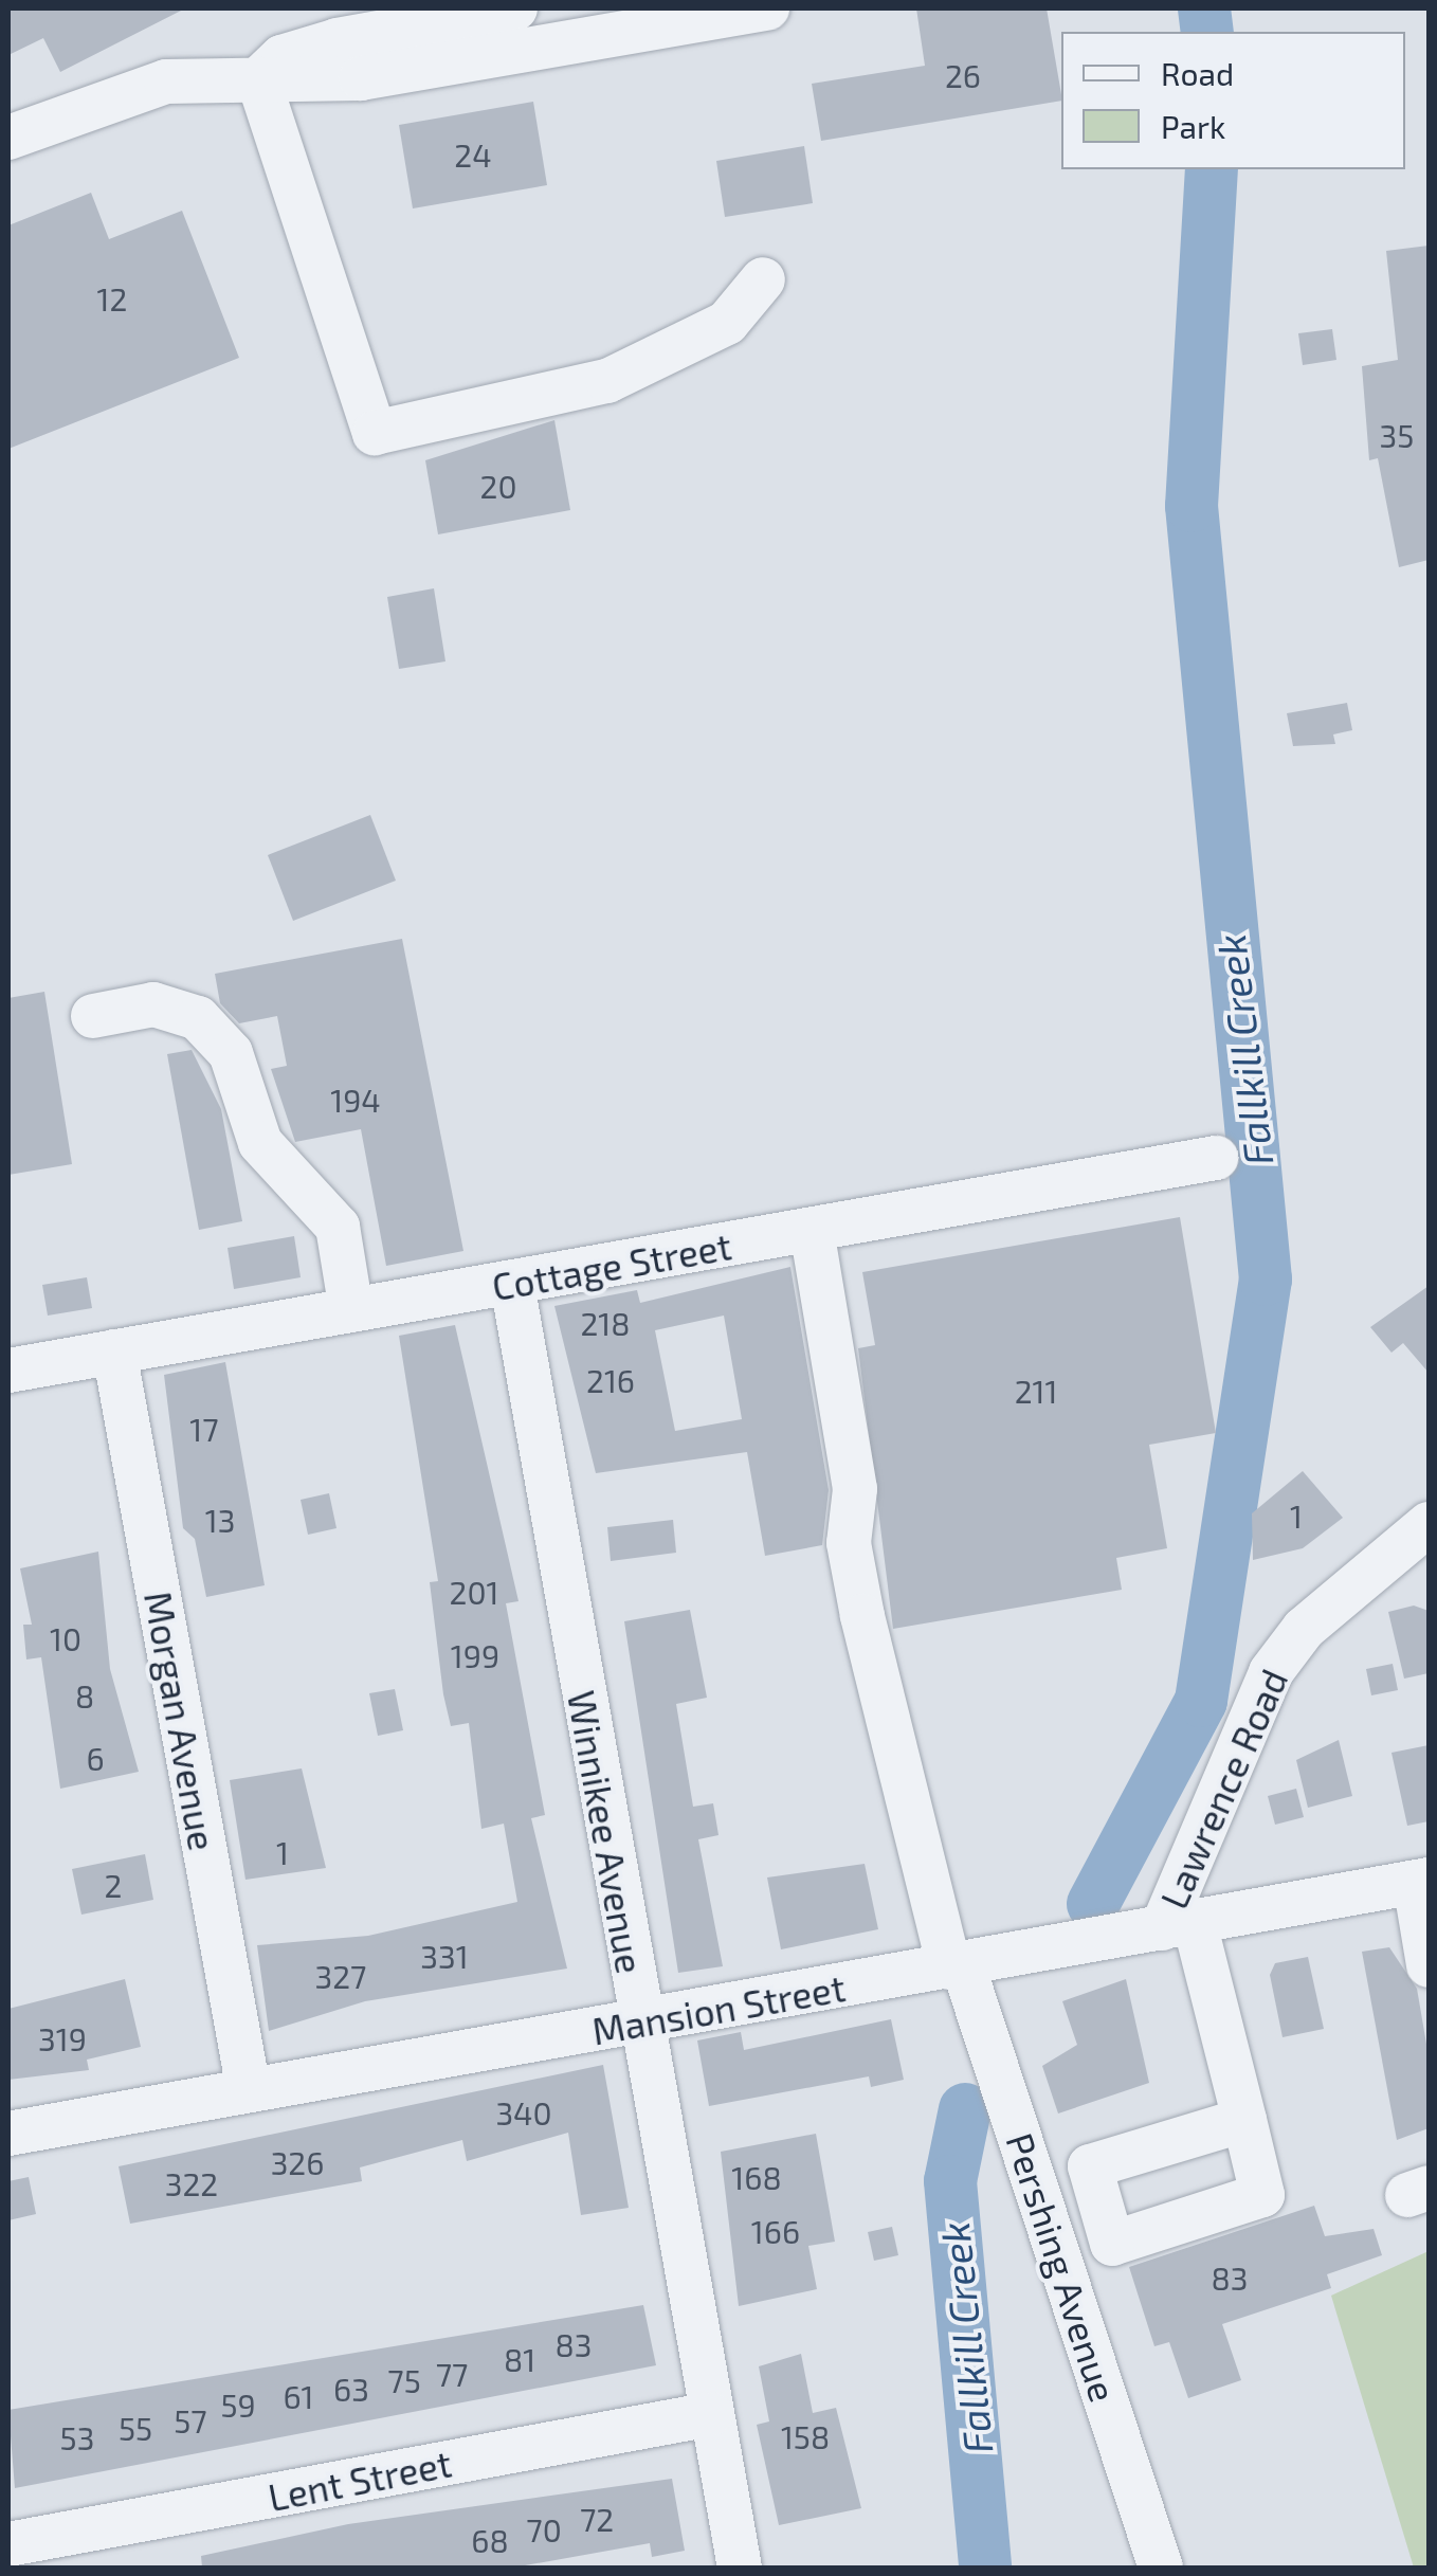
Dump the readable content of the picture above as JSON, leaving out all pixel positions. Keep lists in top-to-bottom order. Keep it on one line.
{"streets":{"street":["Cottage Street","Morgan Avenue","Lawrence Road","Winnikee Avenue","Mansion Street","Pershing Avenue","Lent Street"]},"crossings":[["Cottage Street","Morgan Avenue"],["Cottage Street","Winnikee Avenue"],["Cottage Street","Pershing Avenue"],["Morgan Avenue","Mansion Street"],["Lawrence Road","Mansion Street"],["Winnikee Avenue","Mansion Street"],["Winnikee Avenue","Lent Street"],["Mansion Street","Pershing Avenue"]],"water":["Fallkill Creek"],"house_numbers":["26","24","12","35","20","194","218","216","211","17","1","13","201","10","199","8","6","1","2","331","327","319","340","326","168","322","166","83","83","81","77","75","63","61","59","57","55","158","53","72","70","68"],"legend":["Road","Park"]}
